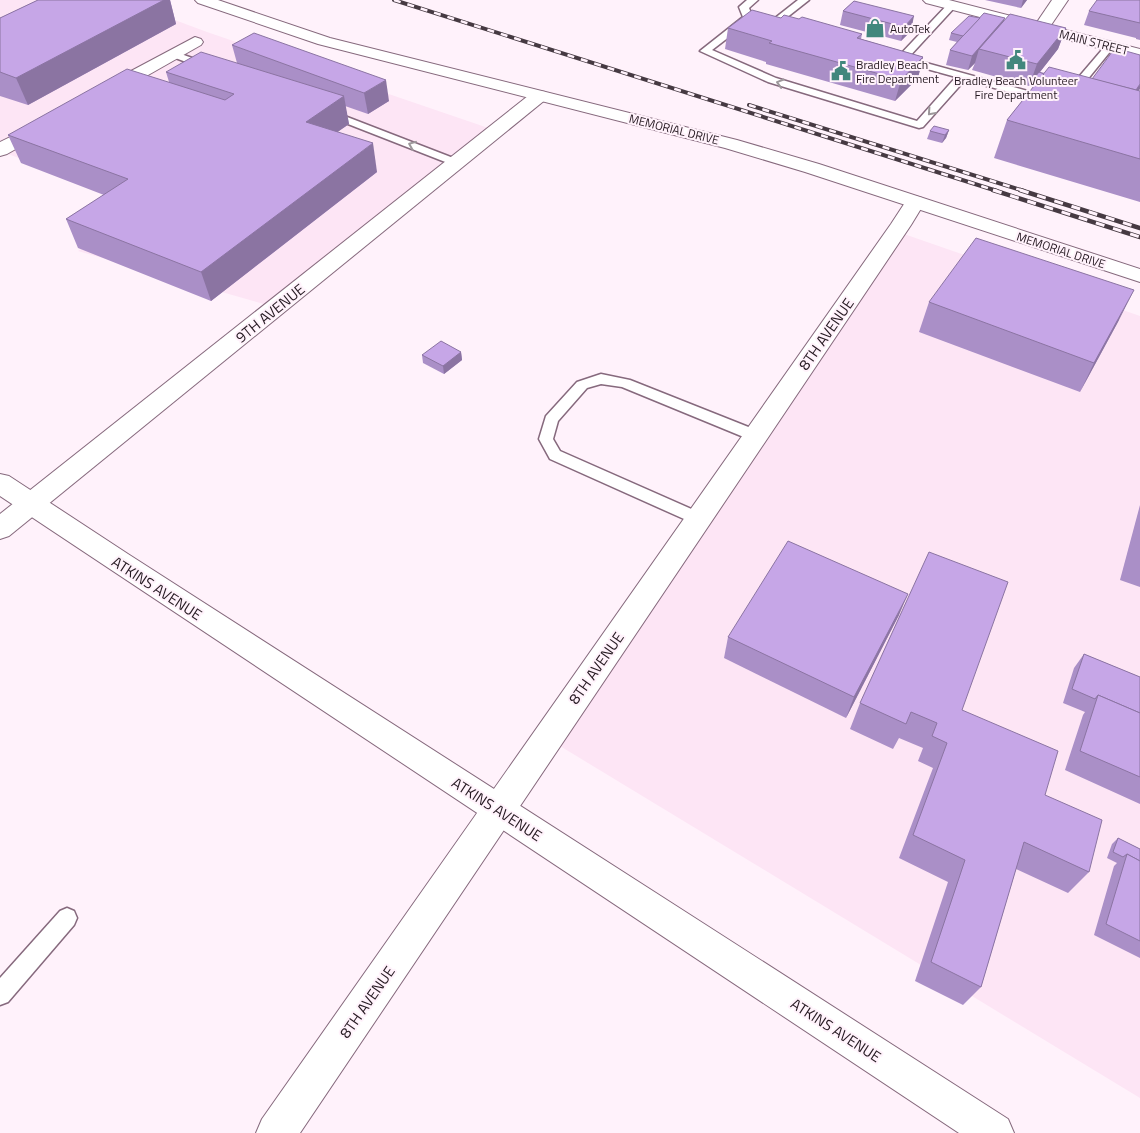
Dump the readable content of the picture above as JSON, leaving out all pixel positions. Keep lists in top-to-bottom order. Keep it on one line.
{"streets":{"street":["MAIN STREET","MEMORIAL DRIVE","9TH AVENUE","8TH AVENUE","ATKINS AVENUE"]},"crossings":[["MEMORIAL DRIVE","9TH AVENUE"],["MEMORIAL DRIVE","8TH AVENUE"],["9TH AVENUE","ATKINS AVENUE"],["8TH AVENUE","ATKINS AVENUE"]],"places":{"shop":["AutoTek"],"public building":["Bradley Beach Volunteer Fire Department","Bradley Beach Fire Department"]}}
